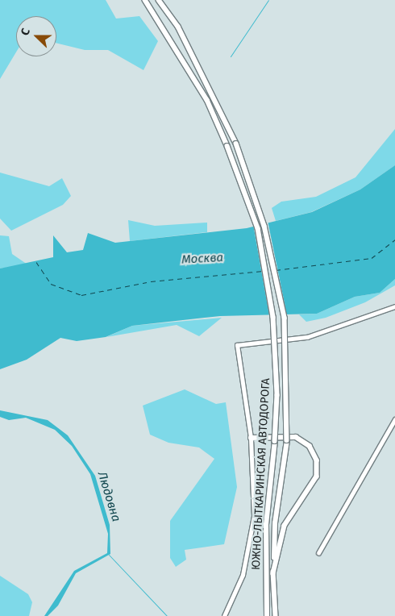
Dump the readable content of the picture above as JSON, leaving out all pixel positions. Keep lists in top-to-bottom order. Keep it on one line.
{"streets":{"main road":["ЮЖНО-ЛЫТКАРИНСКАЯ АВТОДОРОГА"]},"water":["Москва","Людовна"],"north":"left"}
